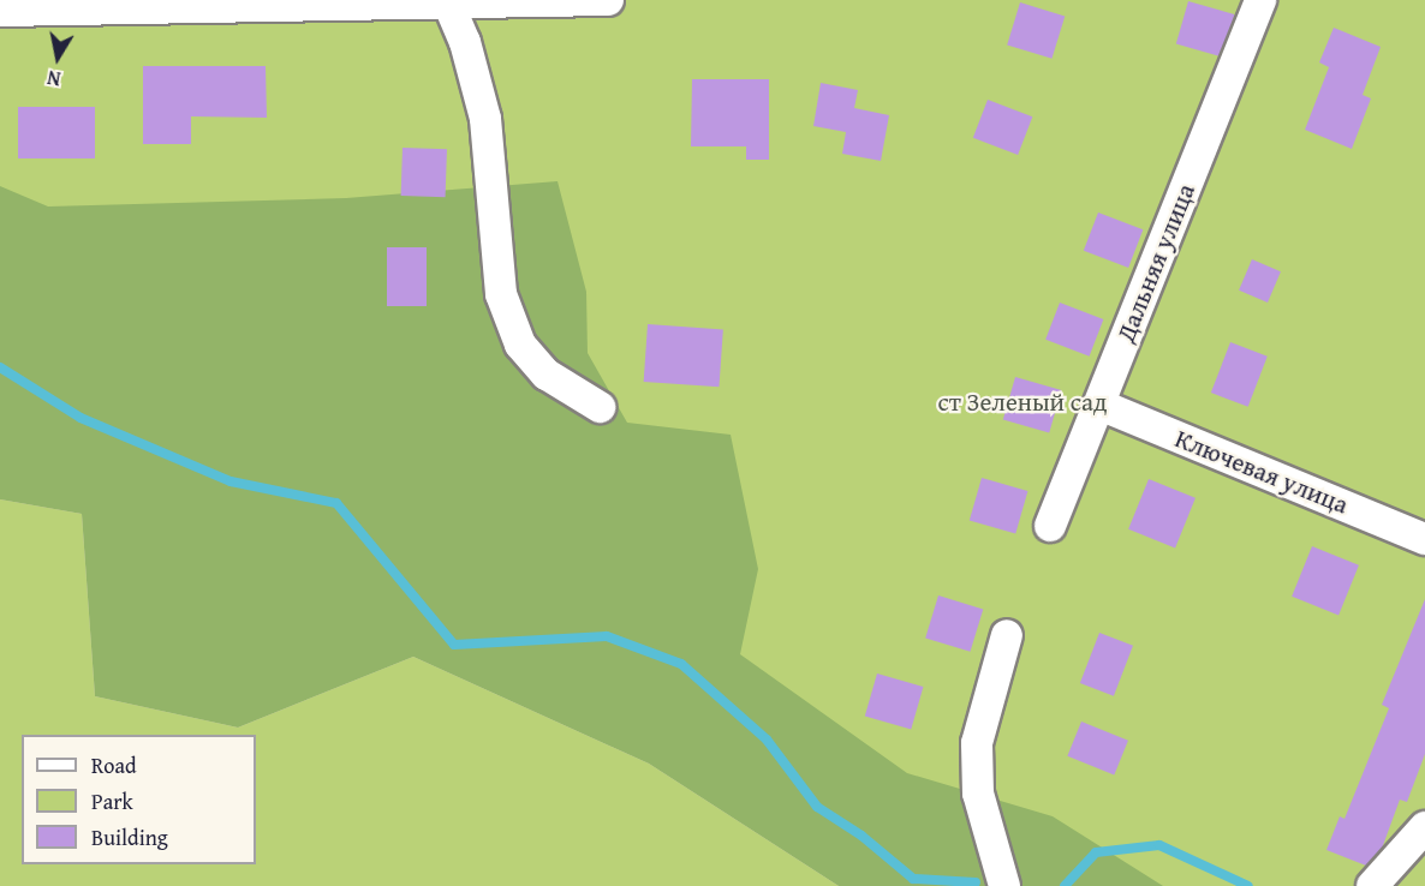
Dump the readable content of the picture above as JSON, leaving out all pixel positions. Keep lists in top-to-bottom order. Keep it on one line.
{"streets":{"street":["Дальняя улица","Ключевая улица"]},"crossings":[["Дальняя улица","Ключевая улица"]],"parks":["ст Зеленый сад"],"legend":["Road","Park","Building"],"north":"bottom"}
